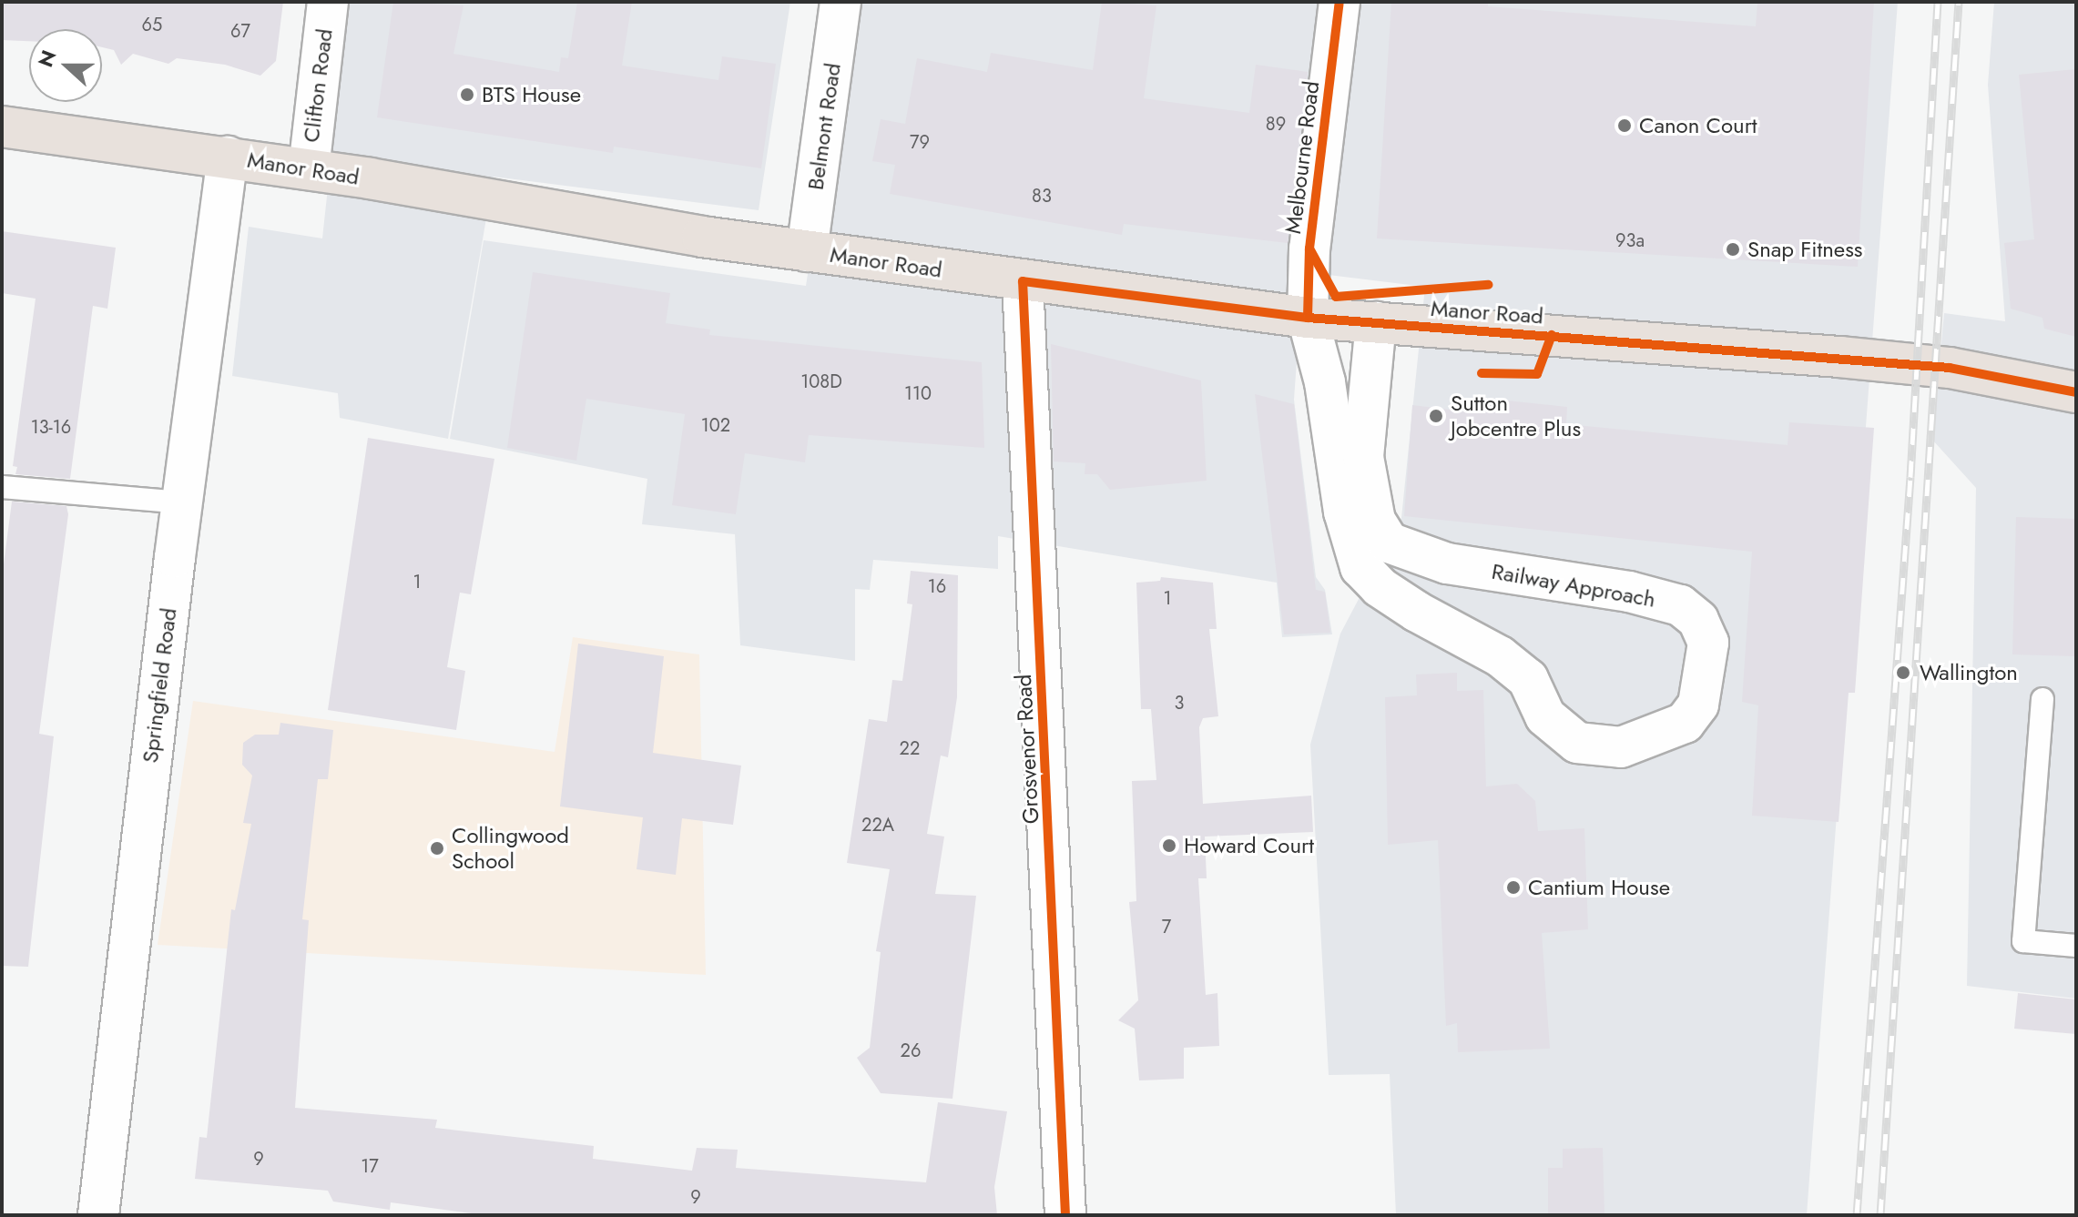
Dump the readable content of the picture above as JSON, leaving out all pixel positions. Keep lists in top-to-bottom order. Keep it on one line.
{"streets":{"main road":["Manor Road"],"street":["Clifton Road","Belmont Road","Melbourne Road","Railway Approach","Springfield Road","Grosvenor Road"]},"crossings":[["Clifton Road","Manor Road"],["Belmont Road","Manor Road"],["Melbourne Road","Manor Road"],["Melbourne Road","Railway Approach"],["Manor Road","Railway Approach"],["Manor Road","Springfield Road"],["Manor Road","Grosvenor Road"]],"places":["BTS House","Canon Court","Snap Fitness","Sutton Jobcentre Plus","Wallington","Howard Court","Collingwood School","Cantium House"],"house_numbers":["65","67","89","79","83","93a","108D","110","102","13-16","1","16","1","3","22","22A","7","26","9","17","9"],"north":"left"}
